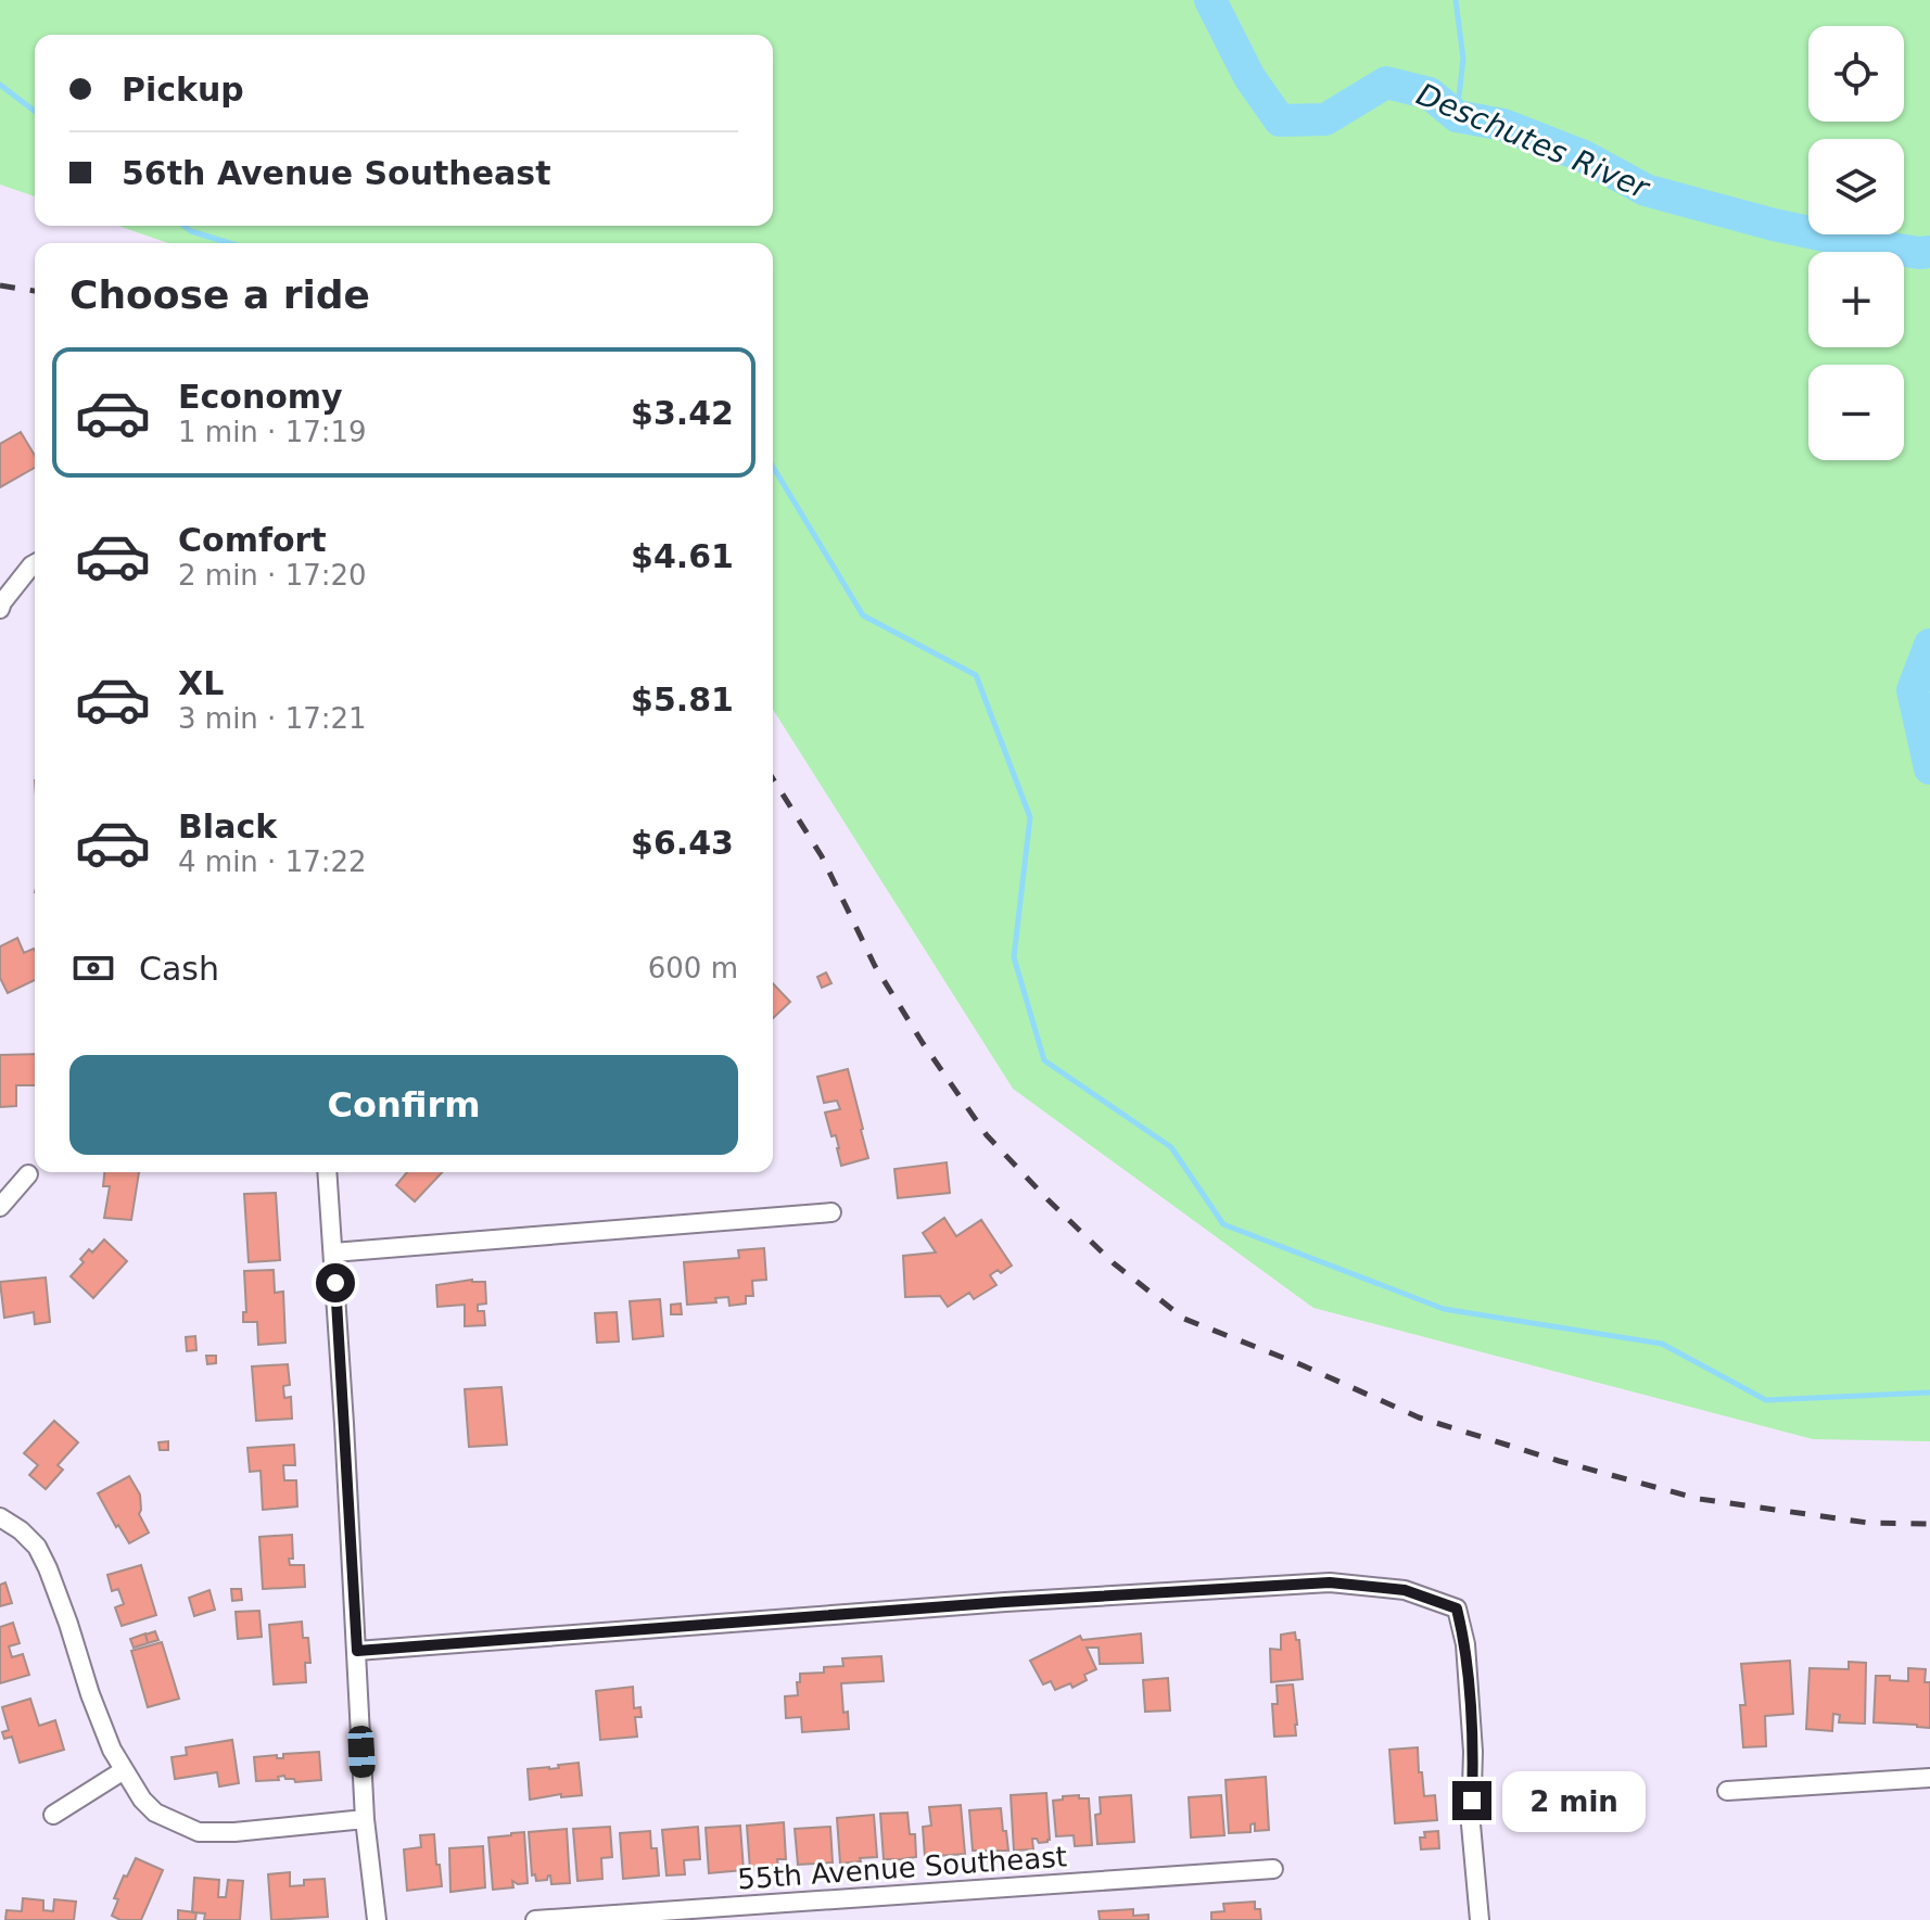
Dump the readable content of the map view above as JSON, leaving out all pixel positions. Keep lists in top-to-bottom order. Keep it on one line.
{"streets":{"street":["55th Avenue Southeast"]},"water":["Deschutes River"],"page":{"map_buttons":["+","−"],"banner":["Pickup","56th Avenue Southeast"],"heading":"Choose a ride","list":[{"name":"Economy","note":"1 min · 17:19","value":"$3.42"},{"name":"Comfort","note":"2 min · 17:20","value":"$4.61"},{"name":"XL","note":"3 min · 17:21","value":"$5.81"},{"name":"Black","note":"4 min · 17:22","value":"$6.43"}],"pay":["Cash","600 m"],"buttons":"Confirm","bubble":"2 min"}}
